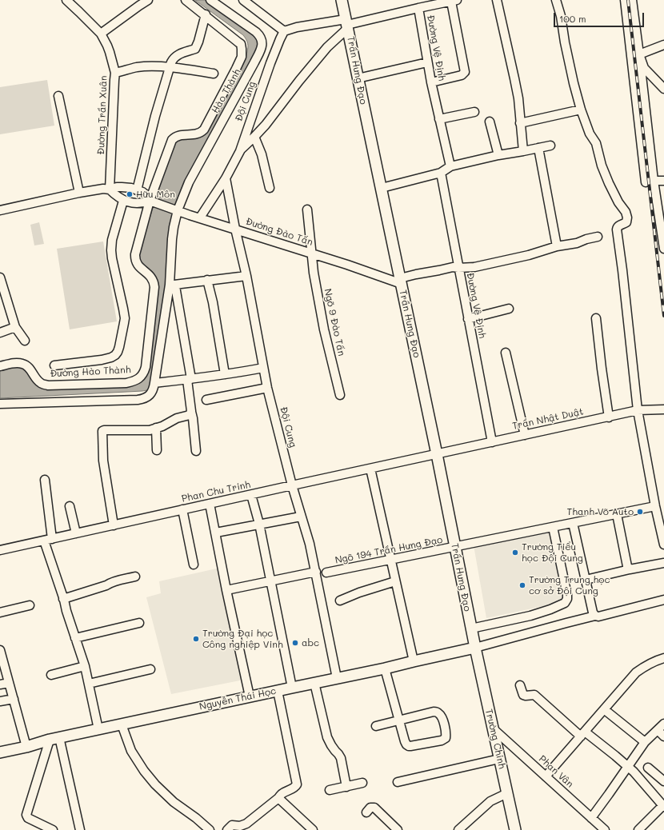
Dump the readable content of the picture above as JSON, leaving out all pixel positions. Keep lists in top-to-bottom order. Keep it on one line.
{"streets":{"main road":["Trần Hưng Đạo","Nguyễn Thái Học","Trường Chinh"],"street":["Đường Vệ Định","Hào Thành","Đội Cung","Đường Trần Xuân","Đường Đào Tấn","Ngõ 9 Đào Tấn","Đường Hào Thành","Trần Nhật Duật","Phan Chu Trinh","Ngõ 194 Trần Hưng Đạo","Phan Vân"]},"crossings":[["Đường Vệ Định","Trần Nhật Duật"],["Trần Hưng Đạo","Đường Đào Tấn"],["Trần Hưng Đạo","Trần Nhật Duật"],["Trần Hưng Đạo","Phan Chu Trinh"],["Trần Hưng Đạo","Ngõ 194 Trần Hưng Đạo"],["Trần Hưng Đạo","Nguyễn Thái Học"],["Trần Hưng Đạo","Trường Chinh"],["Hào Thành","Đường Đào Tấn"],["Đội Cung","Đường Đào Tấn"],["Đội Cung","Phan Chu Trinh"],["Đội Cung","Nguyễn Thái Học"],["Đường Trần Xuân","Đường Đào Tấn"],["Đường Đào Tấn","Ngõ 9 Đào Tấn"],["Đường Đào Tấn","Đường Hào Thành"],["Trần Nhật Duật","Phan Chu Trinh"],["Nguyễn Thái Học","Trường Chinh"],["Trường Chinh","Phan Vân"]],"places":["Hữu Môn","Thanh Võ Auto","Trường Tiểu học Đội Cung","Trường Trung học cơ sở Đội Cung","Trường Đại học Công nghiệp Vinh","abc"],"scale_bar":"100 m"}
